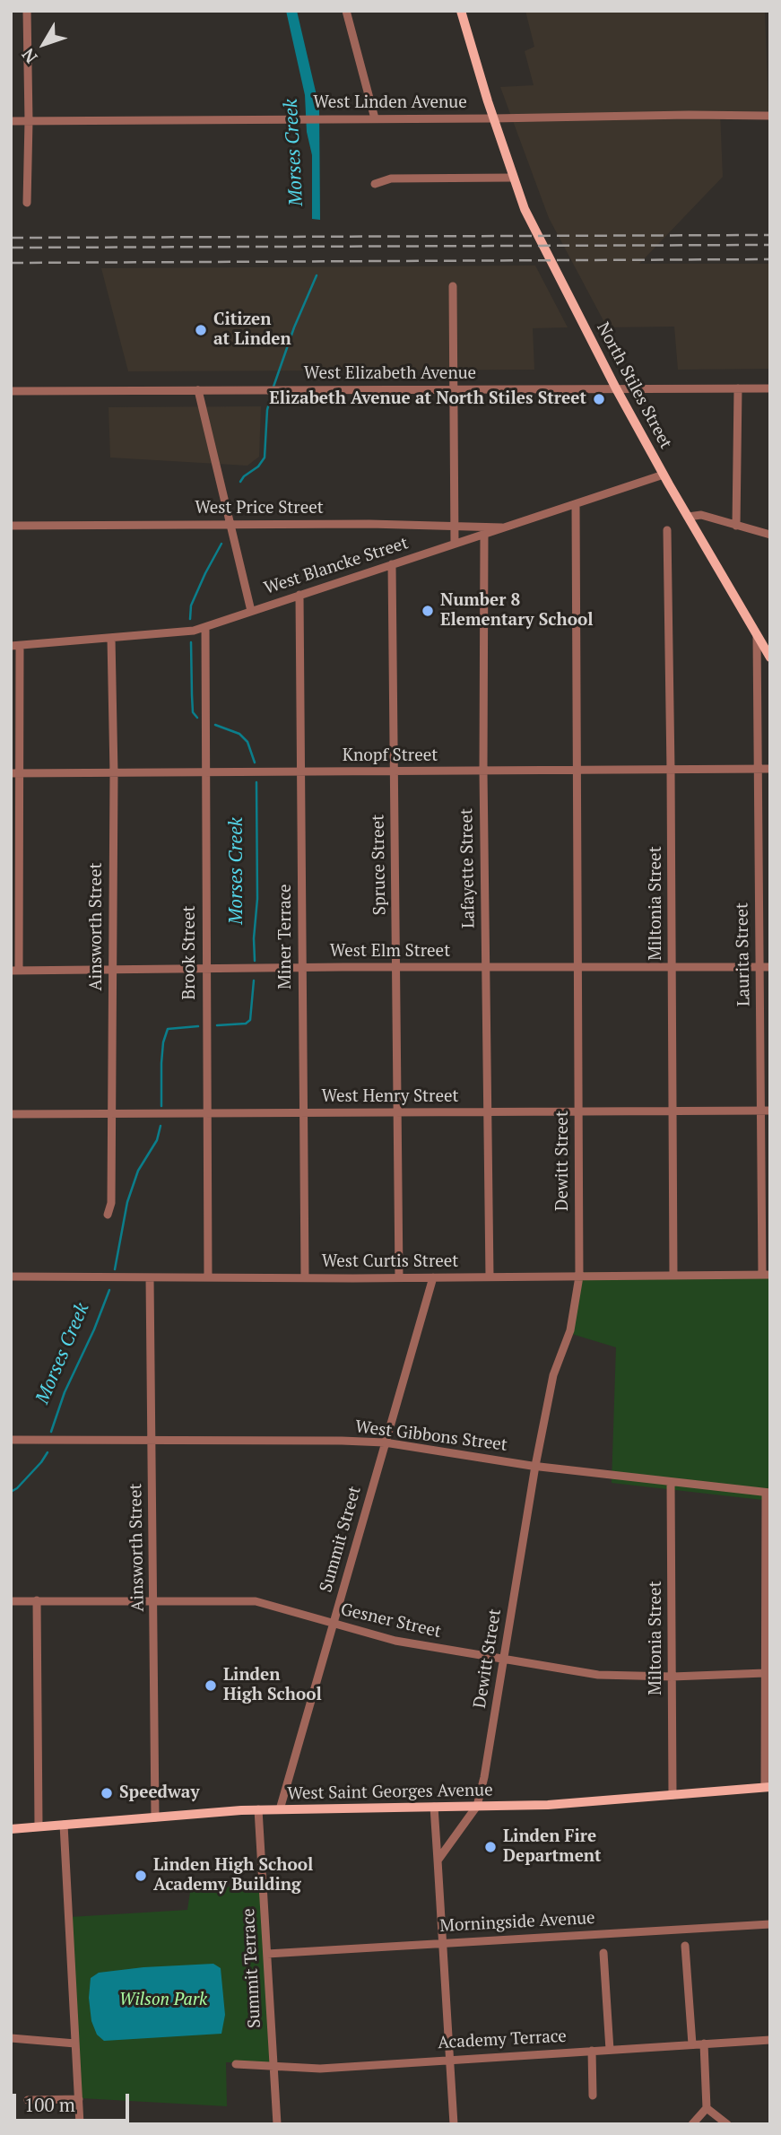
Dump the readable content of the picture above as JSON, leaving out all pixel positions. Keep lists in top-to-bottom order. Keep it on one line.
{"streets":{"main road":["North Stiles Street","West Saint Georges Avenue"],"street":["West Linden Avenue","West Elizabeth Avenue","West Price Street","West Blancke Street","Knopf Street","Spruce Street","Lafayette Street","Miltonia Street","Ainsworth Street","Miner Terrace","West Elm Street","Brook Street","Laurita Street","West Henry Street","Dewitt Street","West Curtis Street","West Gibbons Street","Summit Street","Gesner Street","Morningside Avenue","Summit Terrace","Academy Terrace"]},"crossings":[["West Linden Avenue","North Stiles Street"],["West Elizabeth Avenue","North Stiles Street"],["North Stiles Street","West Blancke Street"],["North Stiles Street","Laurita Street"],["West Price Street","West Blancke Street"],["West Blancke Street","Spruce Street"],["West Blancke Street","Lafayette Street"],["West Blancke Street","Ainsworth Street"],["West Blancke Street","Miner Terrace"],["West Blancke Street","Brook Street"],["West Blancke Street","Dewitt Street"],["Knopf Street","Spruce Street"],["Knopf Street","Lafayette Street"],["Knopf Street","Miltonia Street"],["Knopf Street","Ainsworth Street"],["Knopf Street","Miner Terrace"],["Knopf Street","Brook Street"],["Knopf Street","Laurita Street"],["Knopf Street","Dewitt Street"],["Spruce Street","West Elm Street"],["Spruce Street","West Henry Street"],["Spruce Street","West Curtis Street"],["Lafayette Street","West Elm Street"],["Lafayette Street","West Henry Street"],["Lafayette Street","West Curtis Street"],["Miltonia Street","West Elm Street"],["Miltonia Street","West Henry Street"],["Miltonia Street","West Curtis Street"],["Miltonia Street","West Gibbons Street"],["Miltonia Street","Gesner Street"],["Miltonia Street","West Saint Georges Avenue"],["Ainsworth Street","West Elm Street"],["Ainsworth Street","West Henry Street"],["Ainsworth Street","West Curtis Street"],["Ainsworth Street","West Gibbons Street"],["Ainsworth Street","Gesner Street"],["Ainsworth Street","West Saint Georges Avenue"],["Miner Terrace","West Elm Street"],["Miner Terrace","West Henry Street"],["Miner Terrace","West Curtis Street"],["West Elm Street","Brook Street"],["West Elm Street","Laurita Street"],["West Elm Street","Dewitt Street"],["Brook Street","West Henry Street"],["Brook Street","West Curtis Street"],["Laurita Street","West Henry Street"],["Laurita Street","West Curtis Street"],["West Henry Street","Dewitt Street"],["Dewitt Street","West Curtis Street"],["Dewitt Street","West Gibbons Street"],["Dewitt Street","Gesner Street"],["Dewitt Street","West Saint Georges Avenue"],["West Curtis Street","Summit Street"],["West Gibbons Street","Summit Street"],["Summit Street","Gesner Street"],["Summit Street","West Saint Georges Avenue"],["West Saint Georges Avenue","Summit Terrace"],["Morningside Avenue","Summit Terrace"],["Summit Terrace","Academy Terrace"]],"water":["Morses Creek"],"parks":["Wilson Park"],"places":["Citizen at Linden","Elizabeth Avenue at North Stiles Street","Number 8 Elementary School","Linden High School","Speedway","Linden Fire Department","Linden High School Academy Building"],"scale_bar":"100 m","north":"bottom left"}
